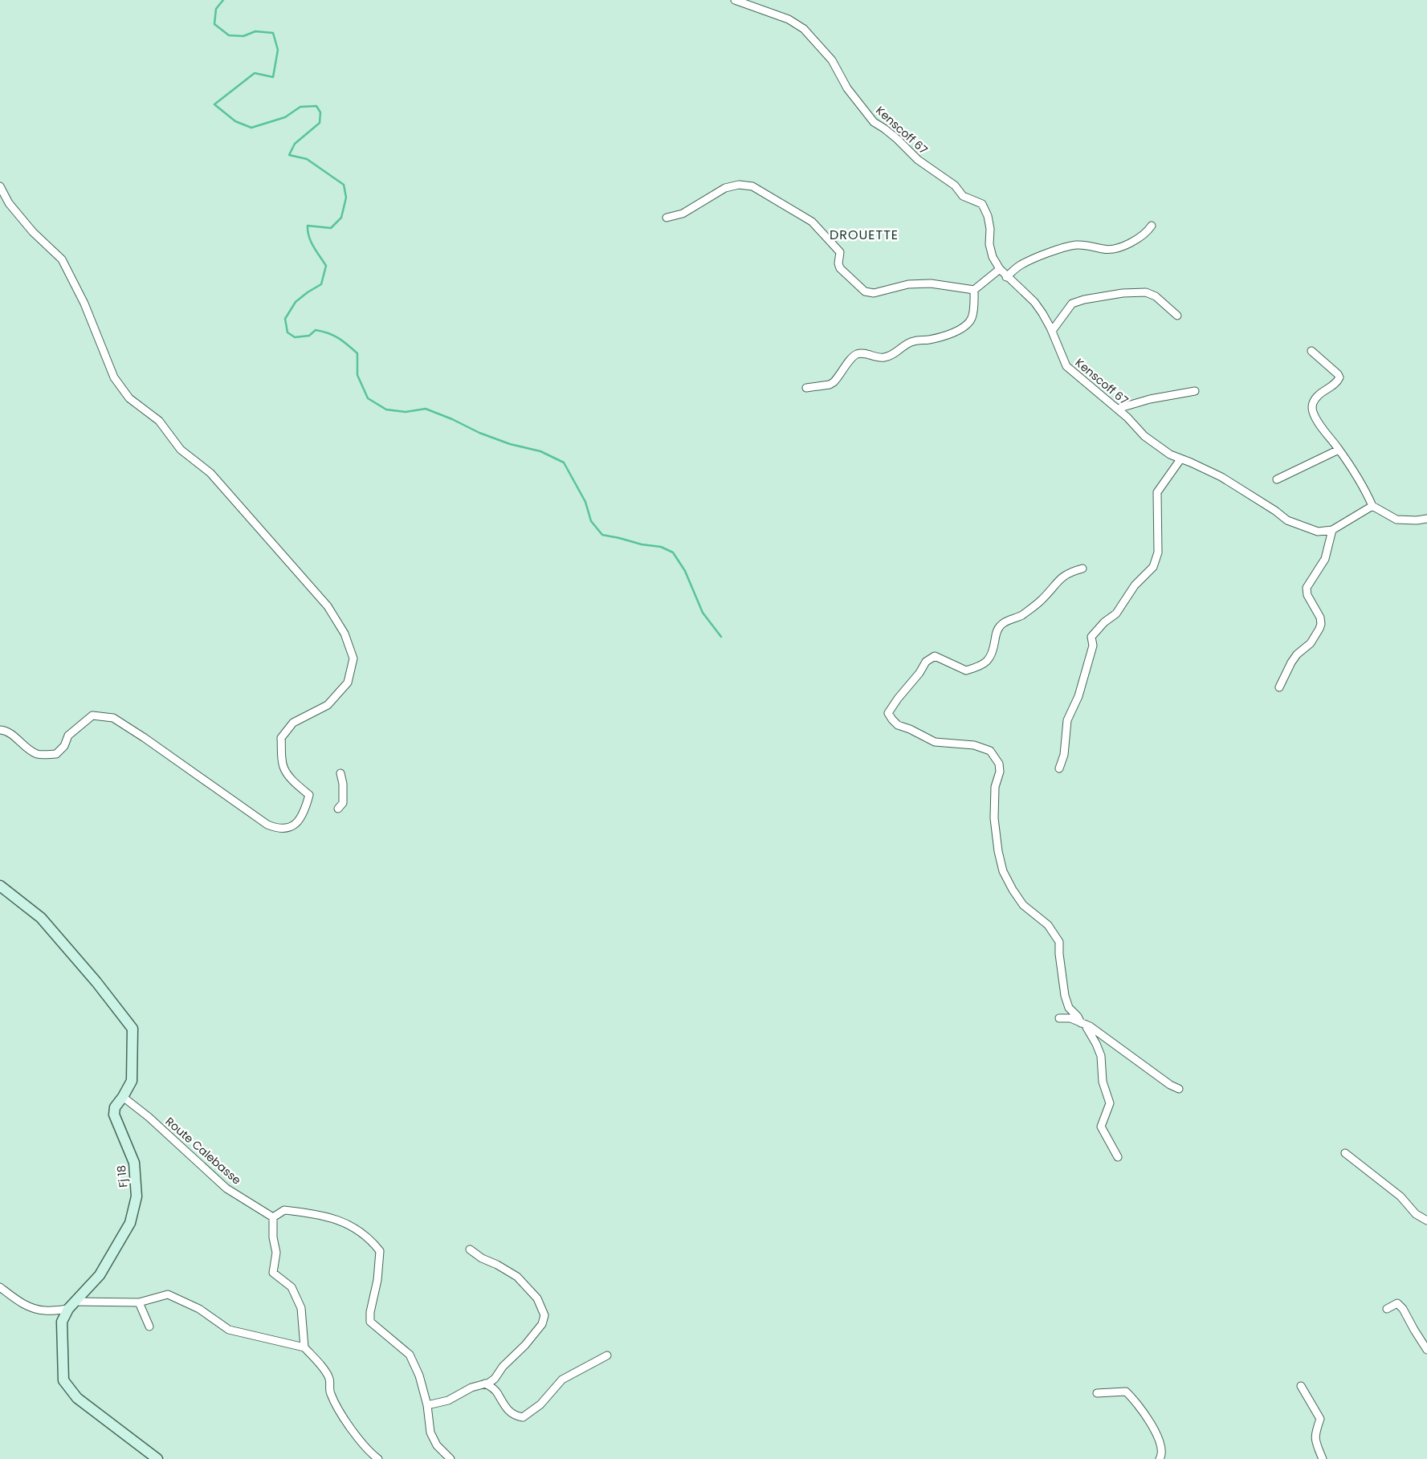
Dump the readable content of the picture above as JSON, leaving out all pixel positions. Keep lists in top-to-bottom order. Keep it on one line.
{"streets":{"street":["Kenscoff 67","Route Calebasse","Fj 18"]},"crossings":[["Route Calebasse","Fj 18"]],"districts":["DROUETTE"]}
